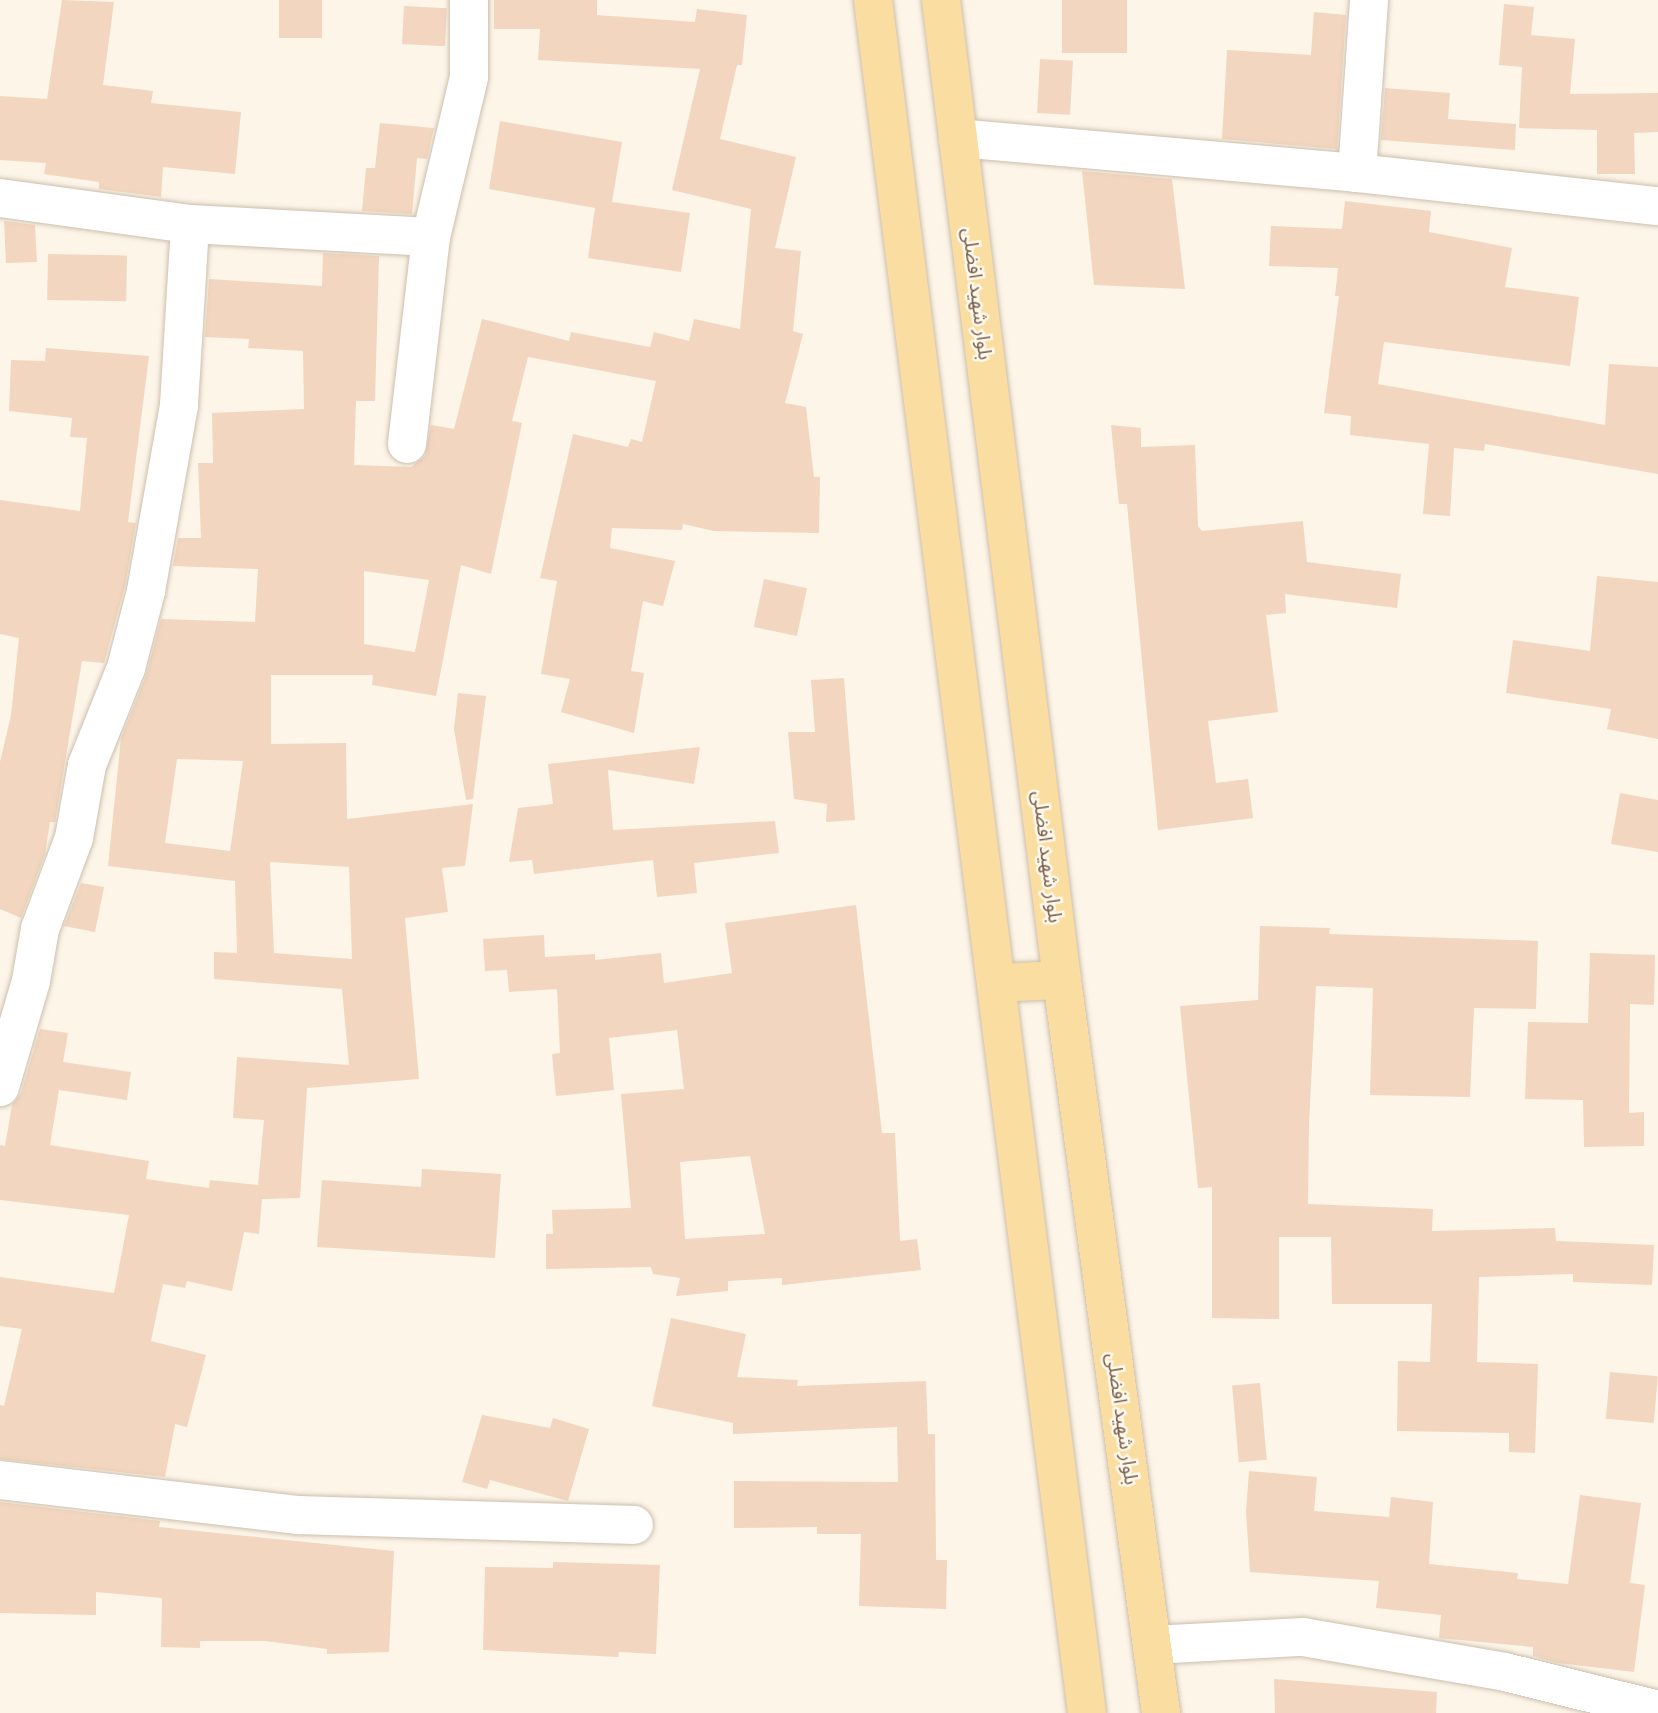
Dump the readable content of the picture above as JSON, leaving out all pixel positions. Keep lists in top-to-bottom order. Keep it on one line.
{"streets":{"main road":["بلوار شهید افضلی"]}}
